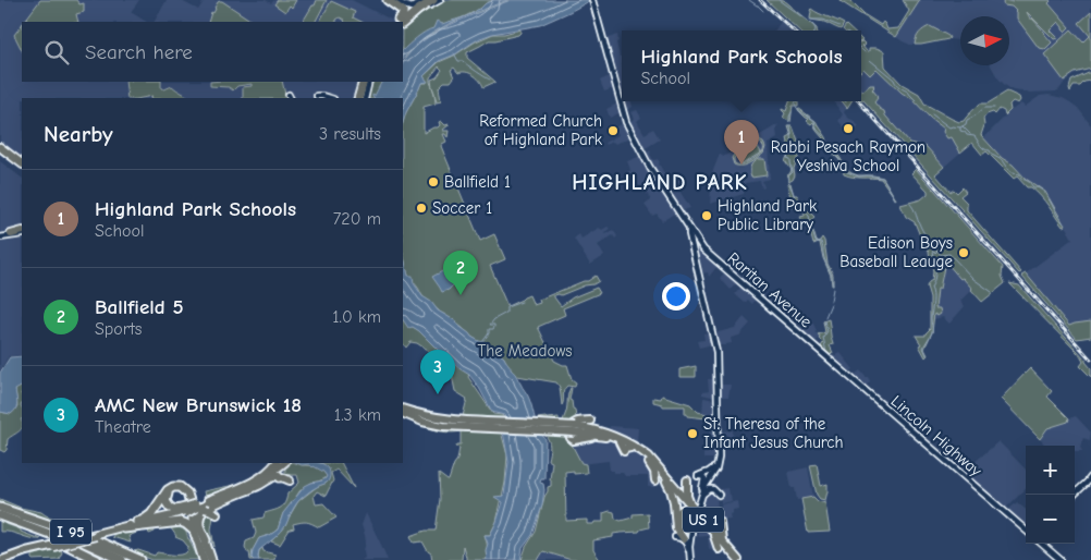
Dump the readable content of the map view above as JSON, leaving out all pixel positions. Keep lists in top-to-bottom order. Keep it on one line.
{"streets":{"highway":["US 1","I 95"],"main road":["Raritan Avenue","Lincoln Highway"]},"crossings":[["Raritan Avenue","Lincoln Highway"]],"districts":["HIGHLAND PARK"],"parks":["The Meadows"],"places":["Rabbi Pesach Raymon Yeshiva School","Reformed Church of Highland Park","Ballfield 1","Soccer 1","Highland Park Public Library","Edison Boys Baseball Leauge","St. Theresa of the Infant Jesus Church"],"north":"right","page":{"search":"Search here","popup":["Highland Park Schools","School"],"heading":["Nearby","3 results"],"pins":["1","2","3"],"list":[{"mark":"1","name":"Highland Park Schools","note":"School","value":"720 m"},{"mark":"2","name":"Ballfield 5","note":"Sports","value":"1.0 km"},{"mark":"3","name":"AMC New Brunswick 18","note":"Theatre","value":"1.3 km"}],"map_buttons":["+","−"]}}
